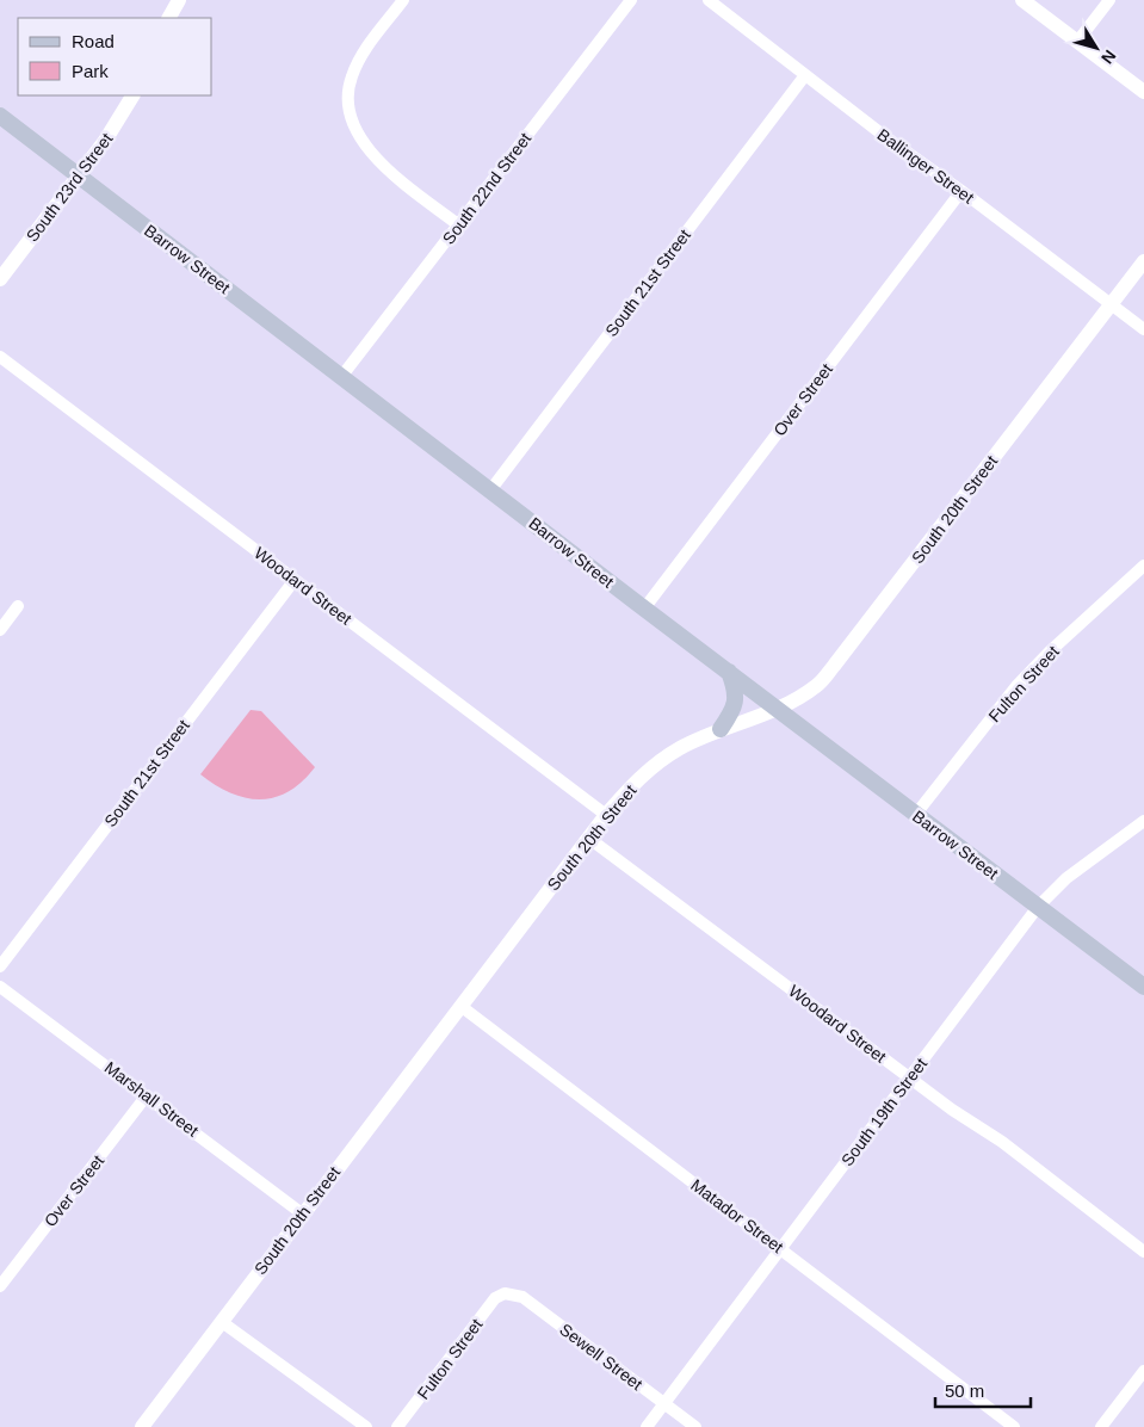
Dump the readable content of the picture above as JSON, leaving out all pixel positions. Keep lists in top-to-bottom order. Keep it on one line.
{"streets":{"main road":["Barrow Street"],"street":["Ballinger Street","South 23rd Street","South 22nd Street","South 21st Street","Over Street","South 20th Street","Woodard Street","Fulton Street","Marshall Street","South 19th Street","Matador Street","Sewell Street"]},"crossings":[["Ballinger Street","South 21st Street"],["Ballinger Street","Over Street"],["Ballinger Street","South 20th Street"],["South 23rd Street","Barrow Street"],["South 22nd Street","Barrow Street"],["Barrow Street","South 21st Street"],["Barrow Street","Over Street"],["Barrow Street","South 20th Street"],["Barrow Street","Fulton Street"],["Barrow Street","South 19th Street"],["South 21st Street","Woodard Street"],["Over Street","Marshall Street"],["South 20th Street","Woodard Street"],["South 20th Street","Marshall Street"],["South 20th Street","Matador Street"],["Woodard Street","South 19th Street"],["Fulton Street","Sewell Street"],["South 19th Street","Matador Street"],["South 19th Street","Sewell Street"]],"legend":["Road","Park"],"scale_bar":"50 m","north":"bottom right"}
